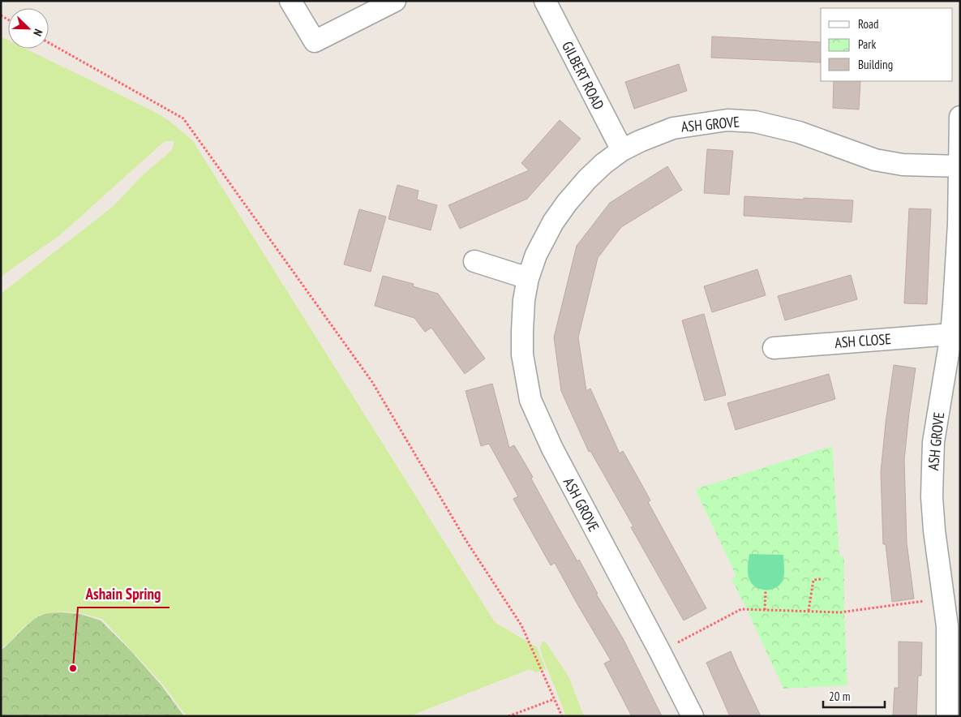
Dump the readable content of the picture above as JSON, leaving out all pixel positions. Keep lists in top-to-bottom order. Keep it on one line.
{"streets":{"street":["GILBERT ROAD","ASH GROVE","ASH CLOSE"]},"crossings":[["GILBERT ROAD","ASH GROVE"],["ASH GROVE","ASH CLOSE"]],"places":["Ashain Spring"],"legend":["Road","Park","Building"],"scale_bar":"20 m","north":"bottom right"}
